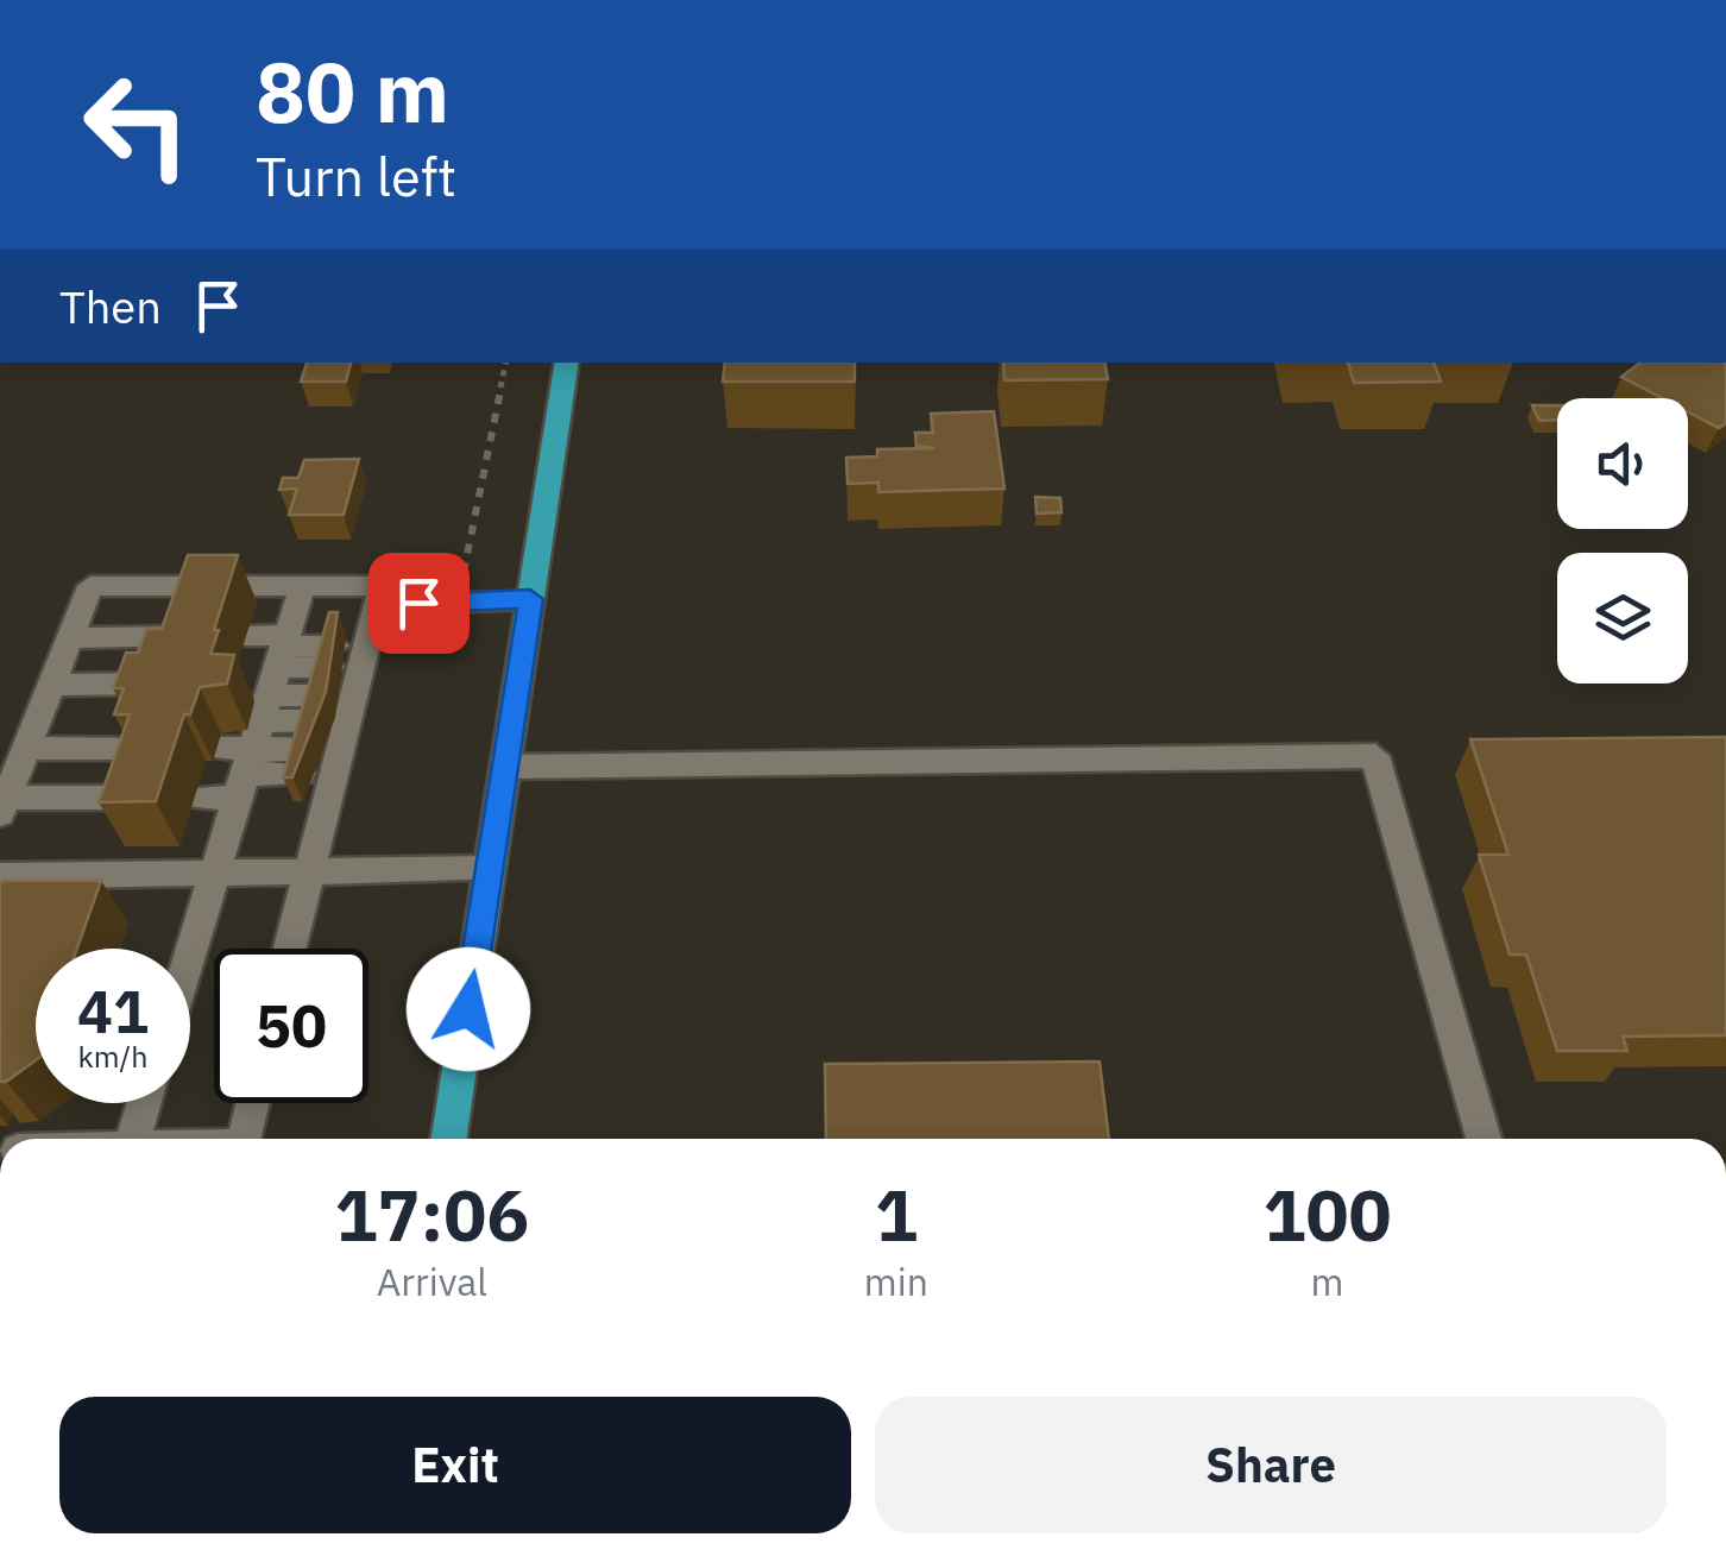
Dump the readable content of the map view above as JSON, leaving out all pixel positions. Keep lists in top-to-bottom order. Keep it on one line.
{"page":{"turn":["80 m","Turn left"],"then":"Then","speed":"41 km/h","limit":"50","eta":["17:06","Arrival","1","min","100","m"],"buttons":["Exit","Share"]}}
